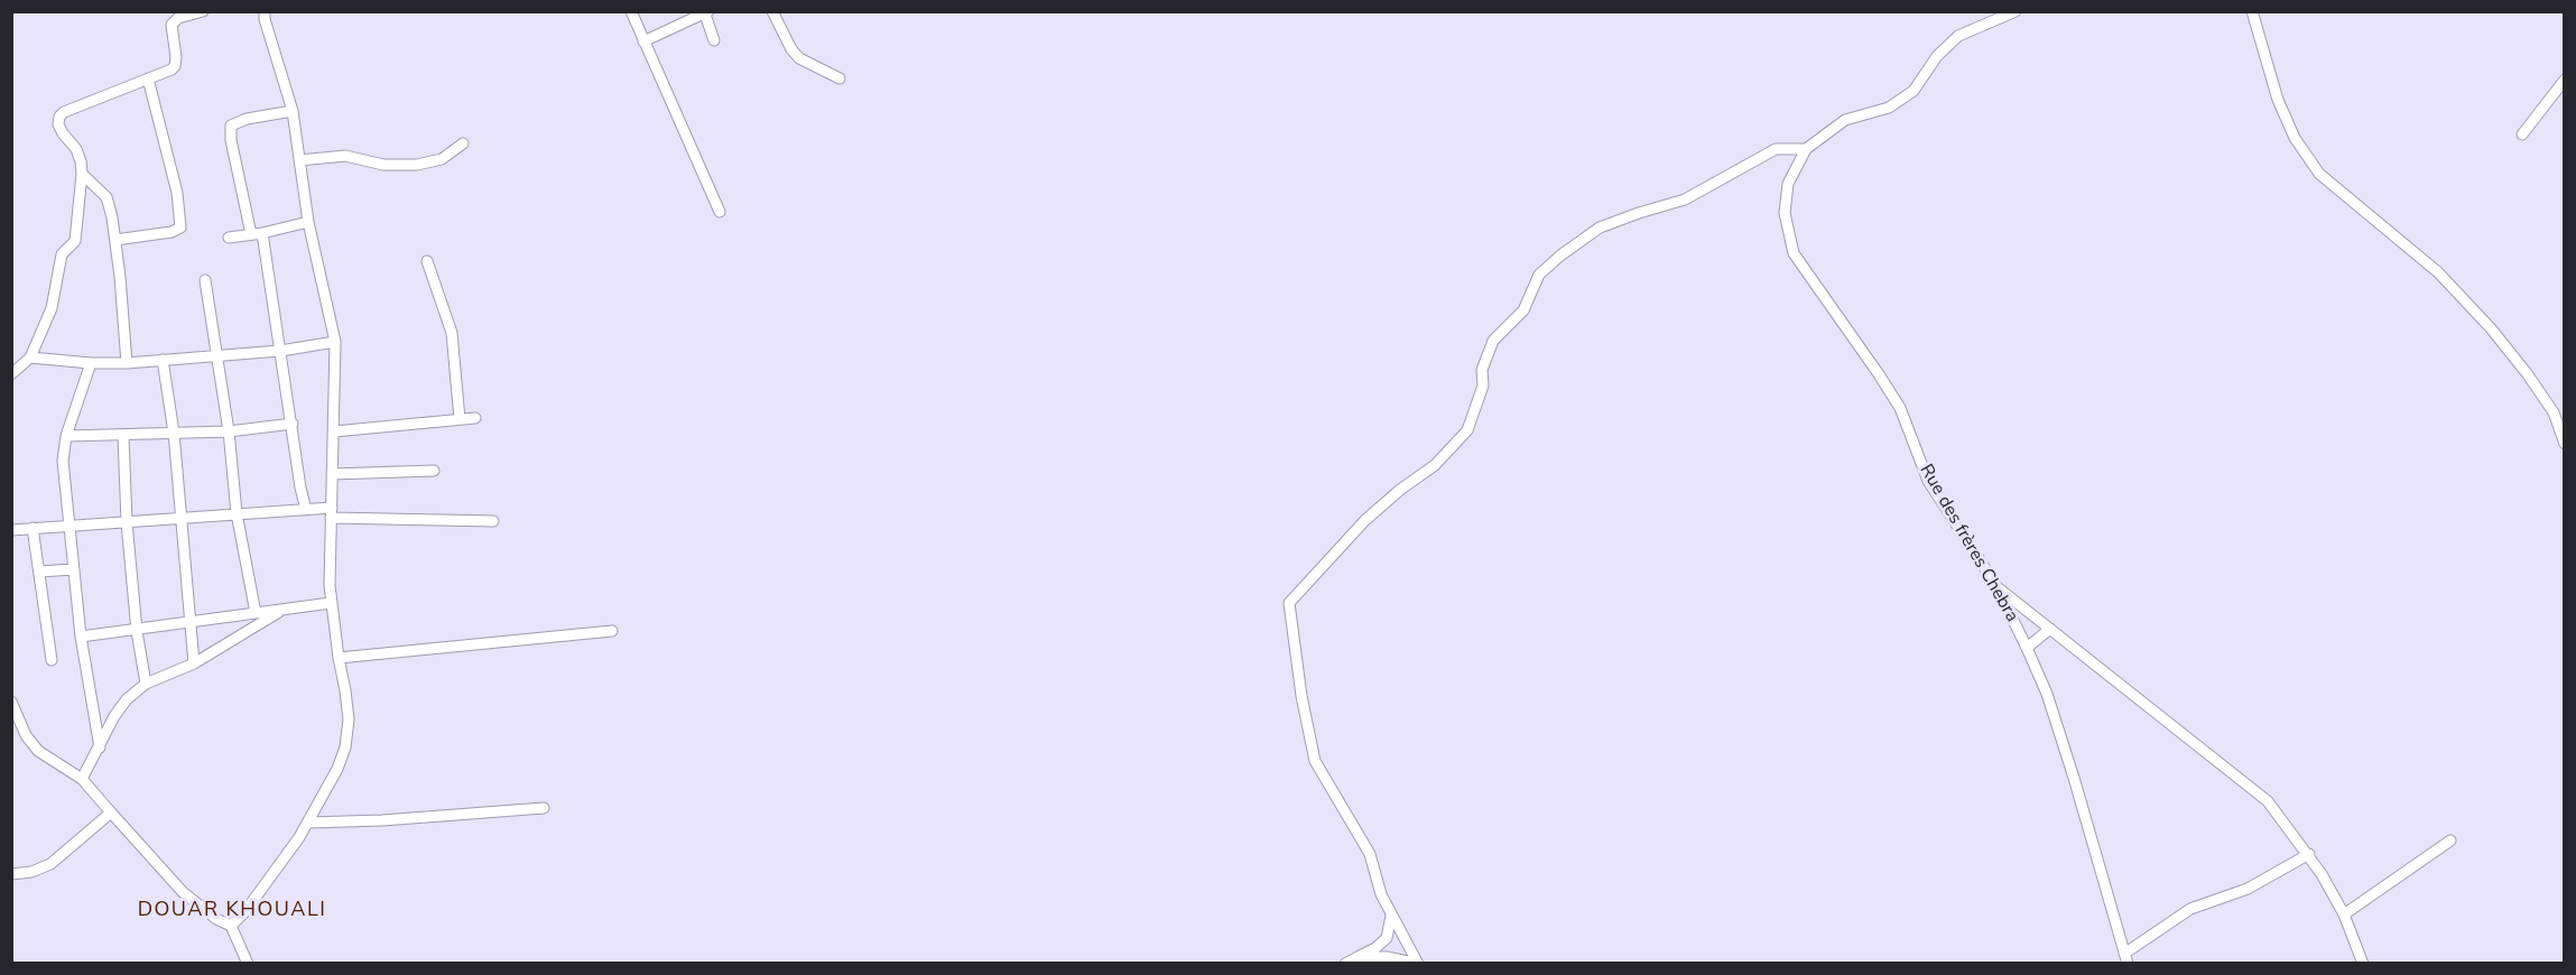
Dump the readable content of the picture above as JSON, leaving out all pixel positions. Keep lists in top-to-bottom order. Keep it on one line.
{"streets":{"street":["Rue des frères Chebra"]},"districts":["DOUAR KHOUALI"]}
